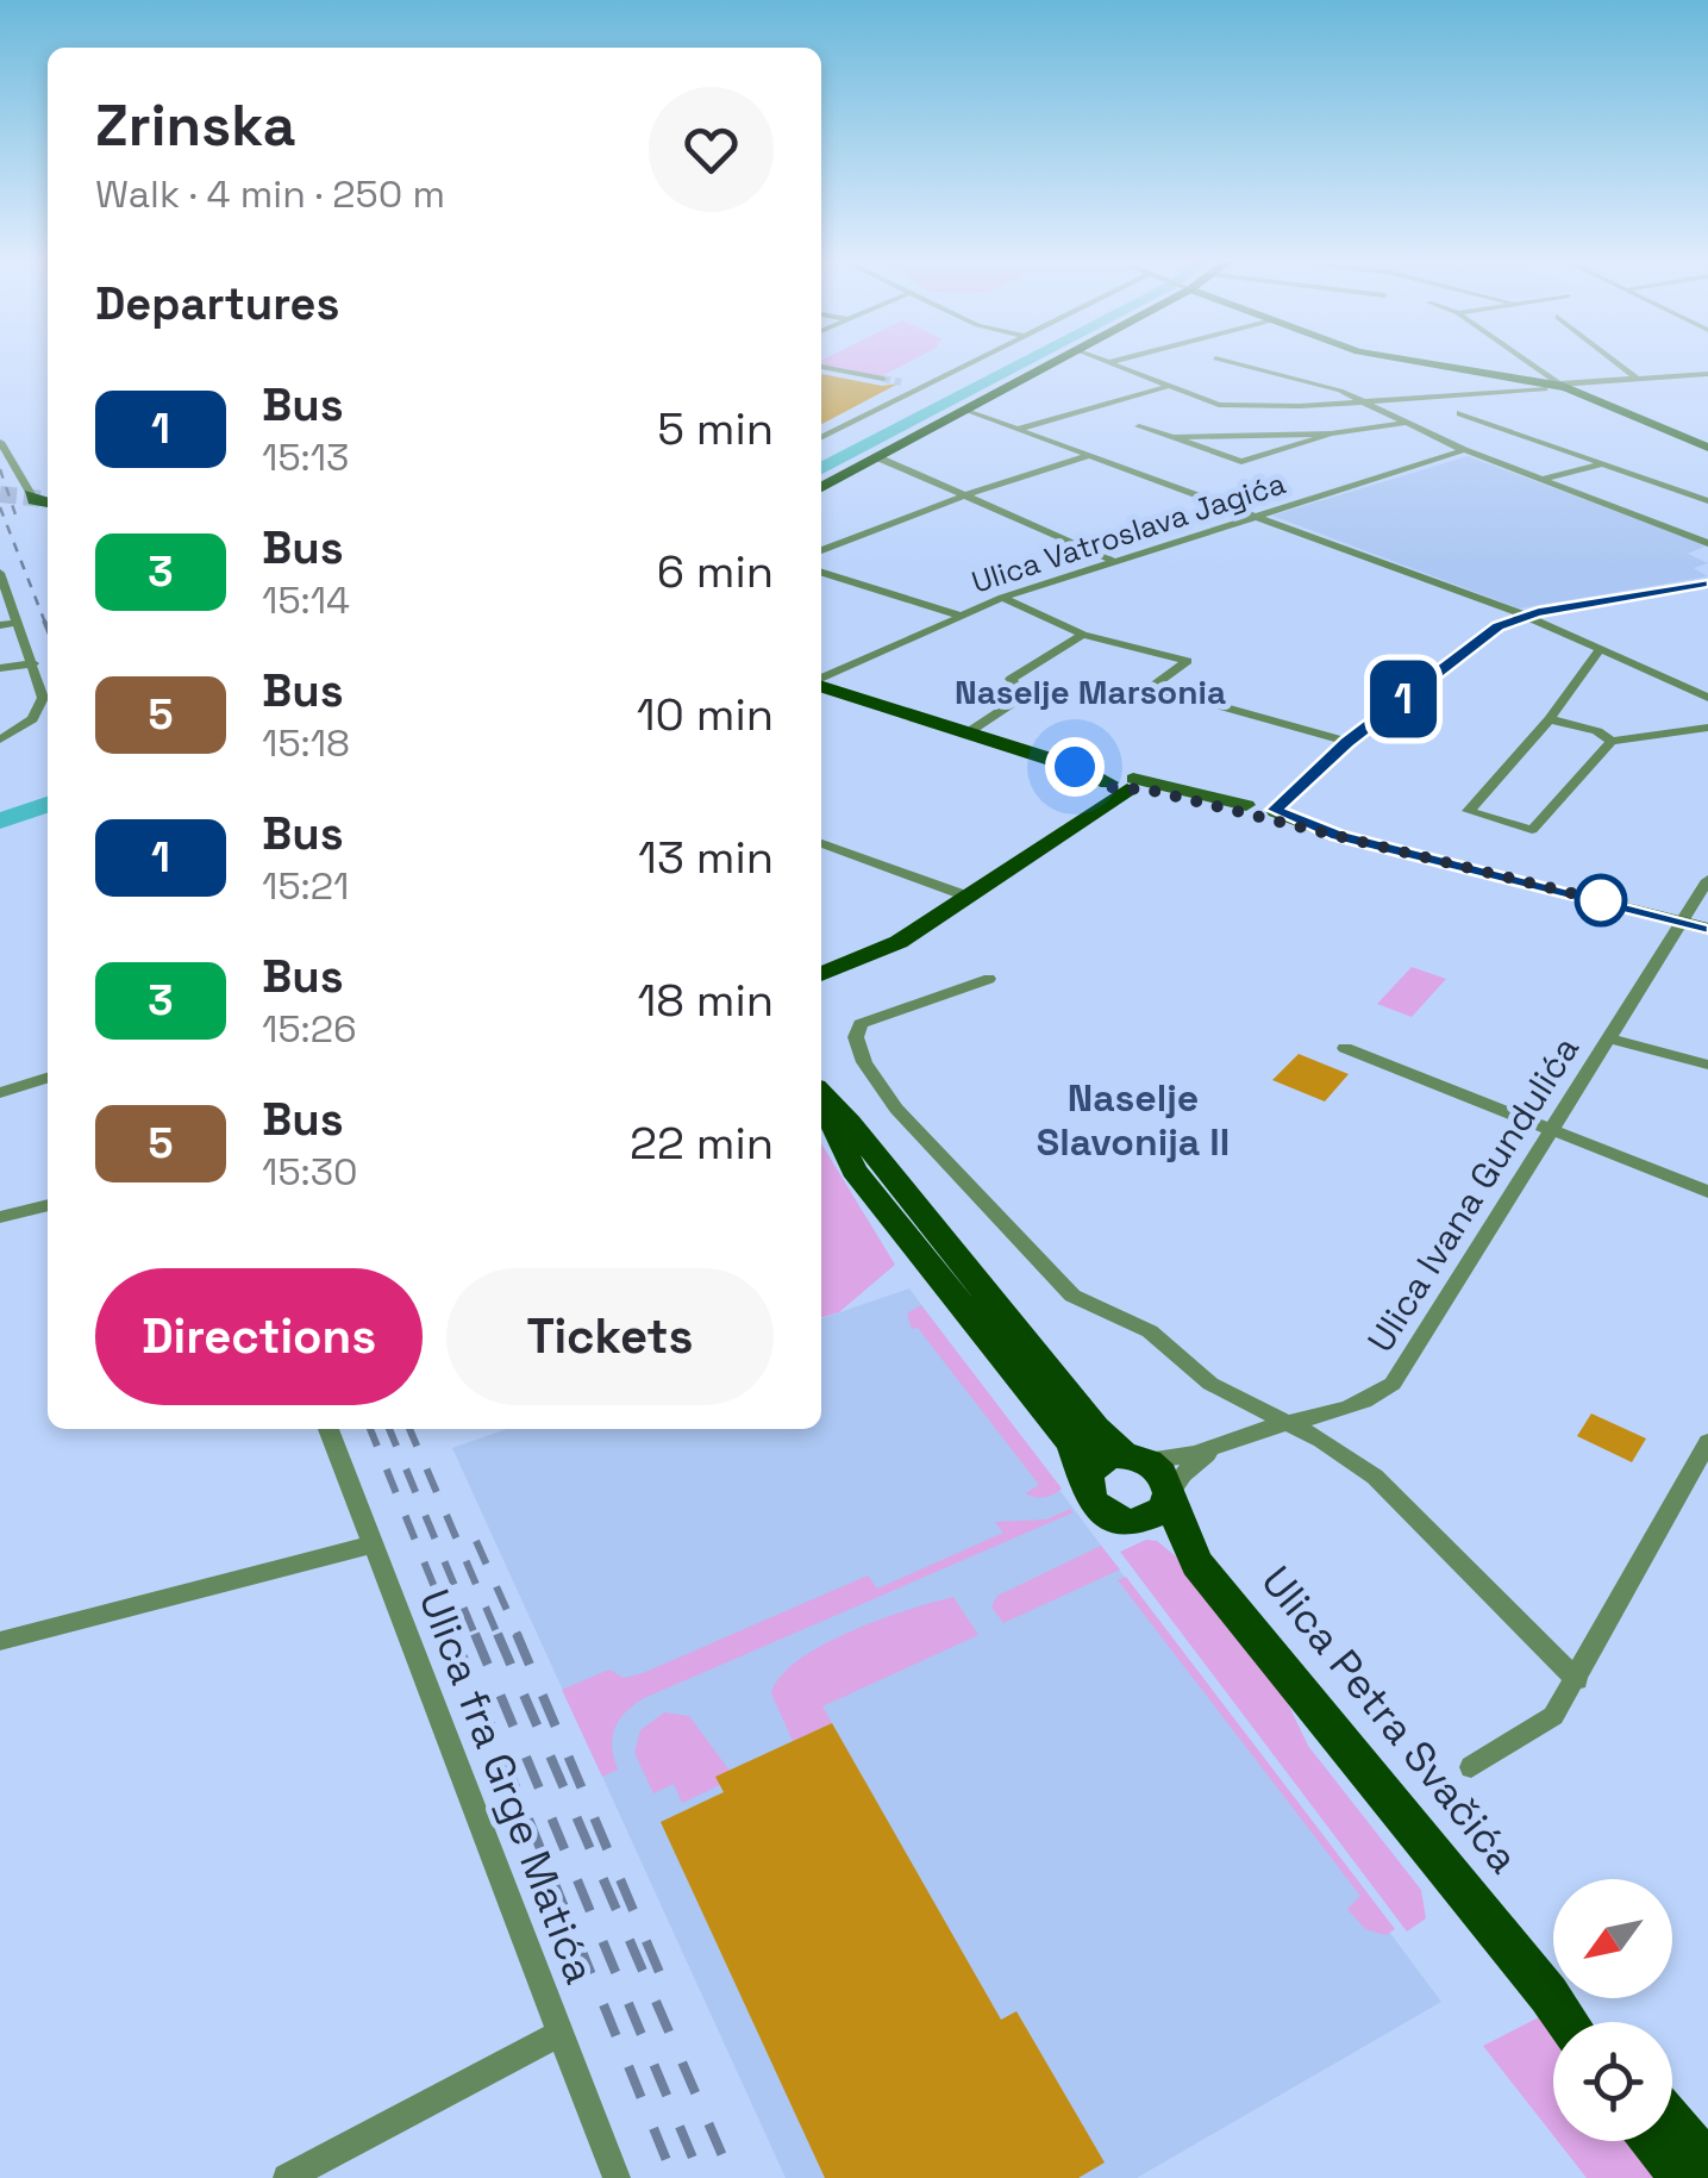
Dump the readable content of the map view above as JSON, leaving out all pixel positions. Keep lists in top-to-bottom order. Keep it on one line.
{"streets":{"main road":["Ulica Petra Svačića"],"street":["Ulica Vatroslava Jagića","Ulica Ivana Gundulića","Ulica fra Grge Matića"]},"crossings":[["Ulica Ivana Gundulića","Ulica Petra Svačića"]],"districts":["Naselje Marsonia","Naselje Slavonija II"],"lines":["bus line 1"],"north":"bottom left","page":{"on_map":"1","heading":[["Zrinska","Walk · 4 min · 250 m"],"Departures"],"list":[{"mark":"1","name":"Bus","note":"15:13","value":"5 min"},{"mark":"3","name":"Bus","note":"15:14","value":"6 min"},{"mark":"5","name":"Bus","note":"15:18","value":"10 min"},{"mark":"1","name":"Bus","note":"15:21","value":"13 min"},{"mark":"3","name":"Bus","note":"15:26","value":"18 min"},{"mark":"5","name":"Bus","note":"15:30","value":"22 min"}],"buttons":["Directions","Tickets"]}}
